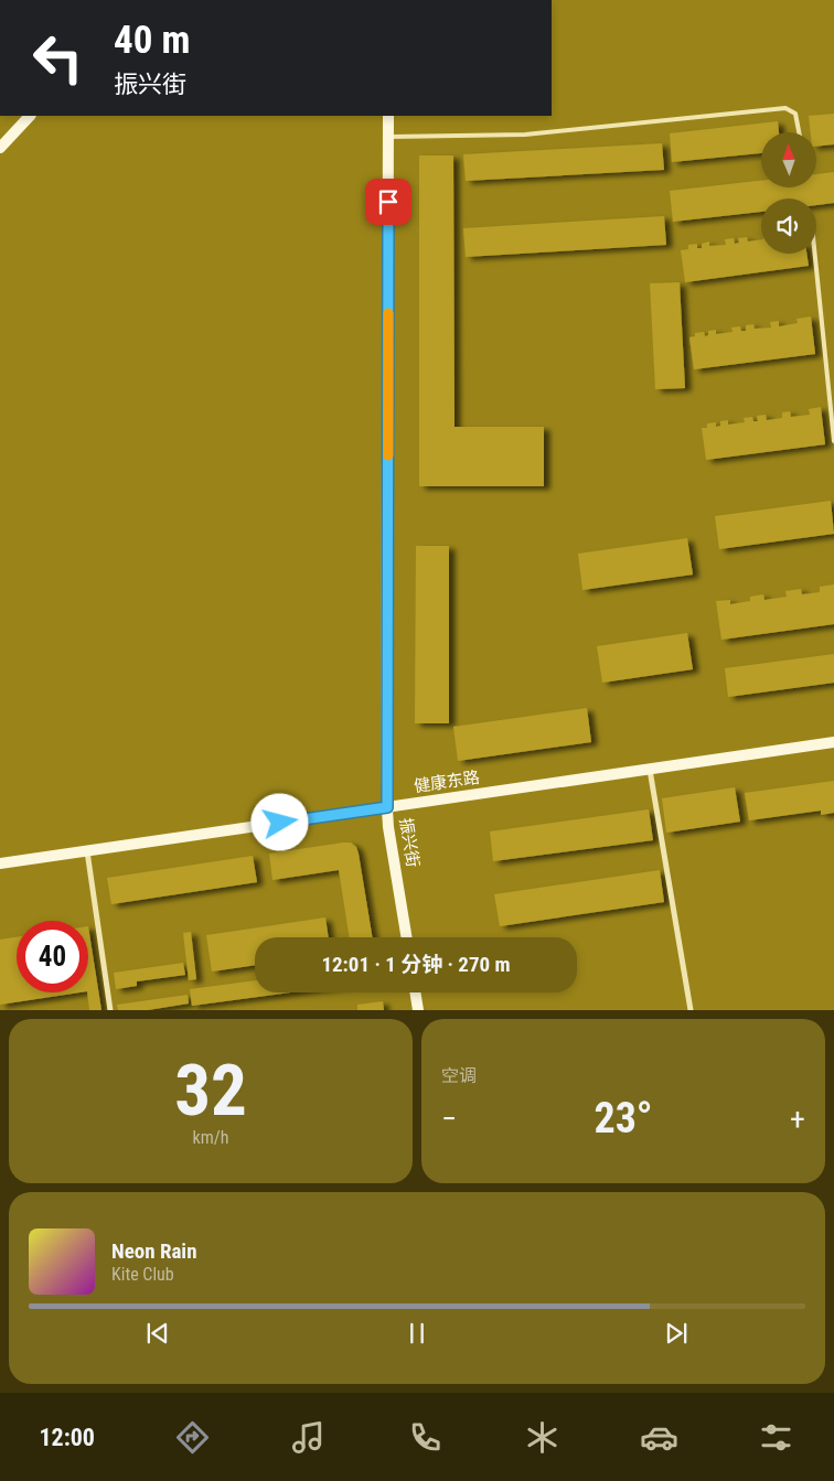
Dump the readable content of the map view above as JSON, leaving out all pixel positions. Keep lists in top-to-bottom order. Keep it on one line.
{"streets":{"street":["健康东路","振兴街"]},"crossings":[["健康东路","振兴街"]],"north":"top","page":{"turn":["40 m","振兴街"],"limit":"40","trip":"12:01 · 1 分钟 · 270 m","tile":[["32","km/h"],"空调"],"heat":["−","23°","+"],"song":["Neon Rain","Kite Club"],"tabs":"12:00"}}
